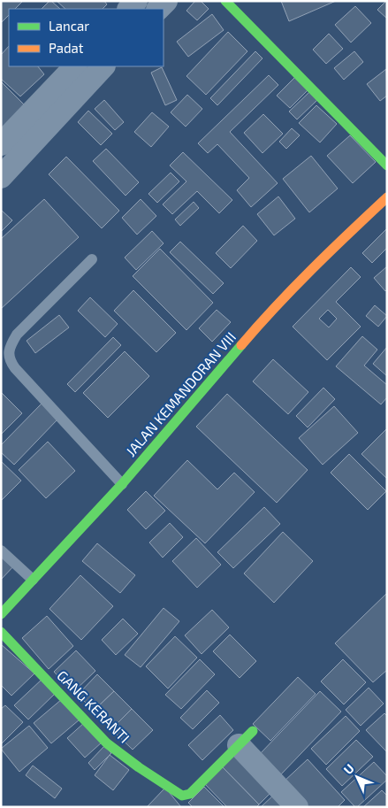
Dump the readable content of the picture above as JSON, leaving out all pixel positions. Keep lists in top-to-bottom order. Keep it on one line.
{"streets":{"street":["JALAN KEMANDORAN VIII","GANG KERANTI"]},"legend":["Lancar","Padat"],"north":"top left"}
